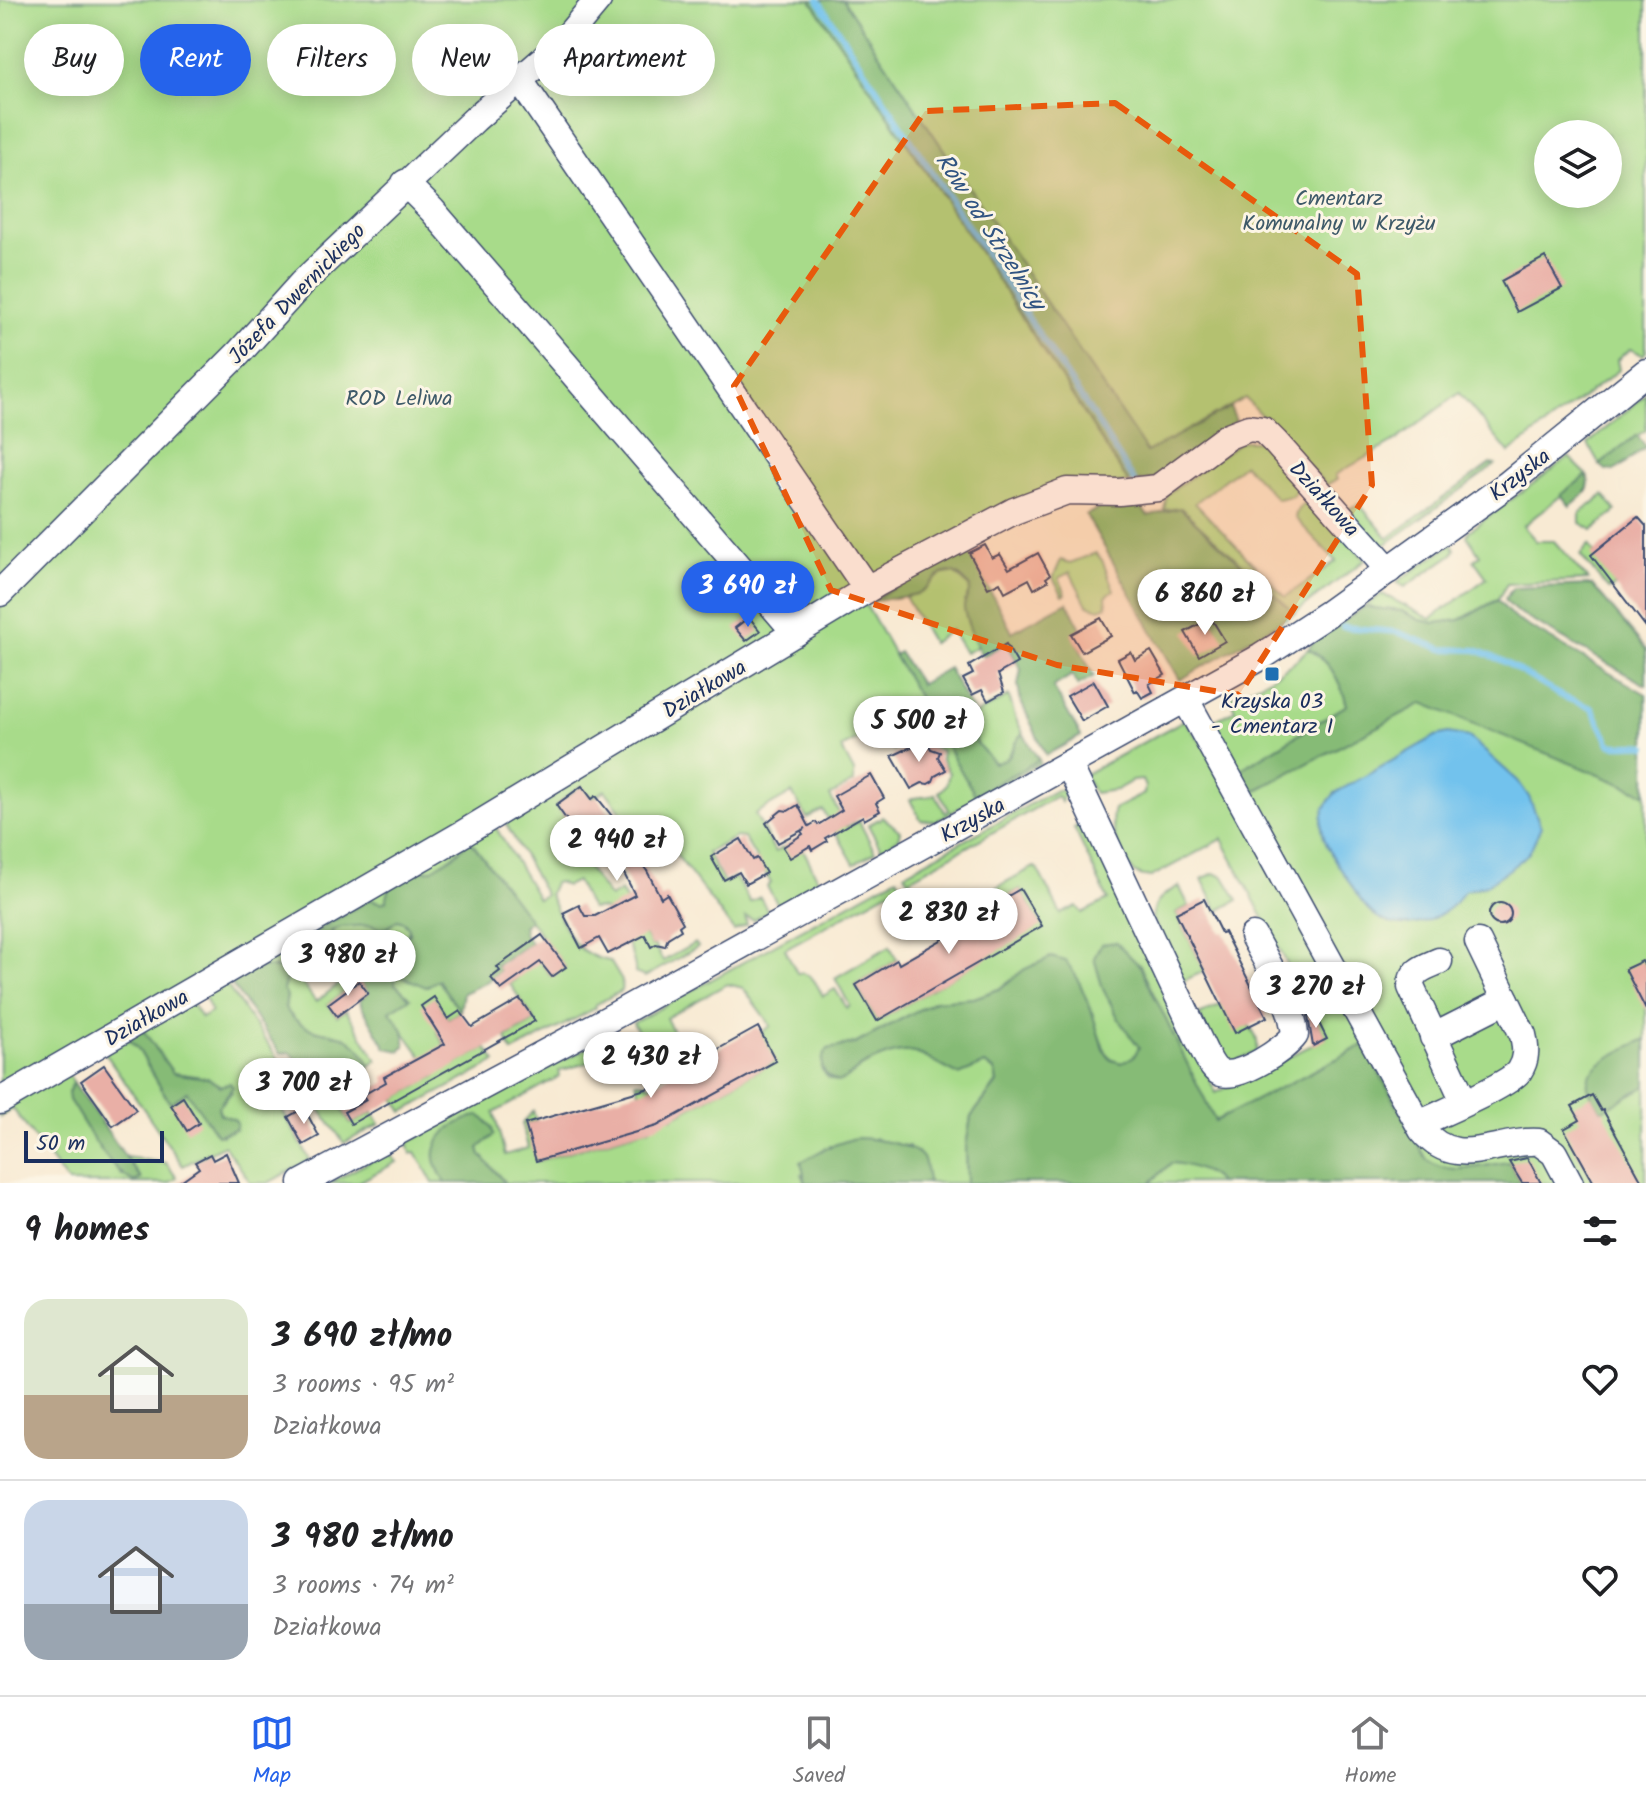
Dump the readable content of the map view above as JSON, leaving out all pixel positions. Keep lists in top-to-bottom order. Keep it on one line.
{"streets":{"street":["Józefa Dwernickiego","Krzyska","Działkowa"]},"crossings":[["Krzyska","Działkowa"]],"water":["Rów od Strzelnicy"],"parks":["Cmentarz Komunalny w Krzyżu","ROD Leliwa"],"places":{"transit":["Krzyska 03 - Cmentarz I"]},"scale_bar":"50 m","page":{"chip":["Buy","Rent","Filters","New","Apartment"],"price":["3 690 zł","6 860 zł","5 500 zł","2 940 zł","2 830 zł","3 980 zł","3 270 zł","2 430 zł","3 700 zł"],"scale":"50 m","heading":"9 homes","list":[{"name":"3 690 zł/mo","note":"3 rooms · 95 m² · Działkowa"},{"name":"3 980 zł/mo","note":"3 rooms · 74 m² · Działkowa"}],"tabs":["Map","Saved","Home"]}}
